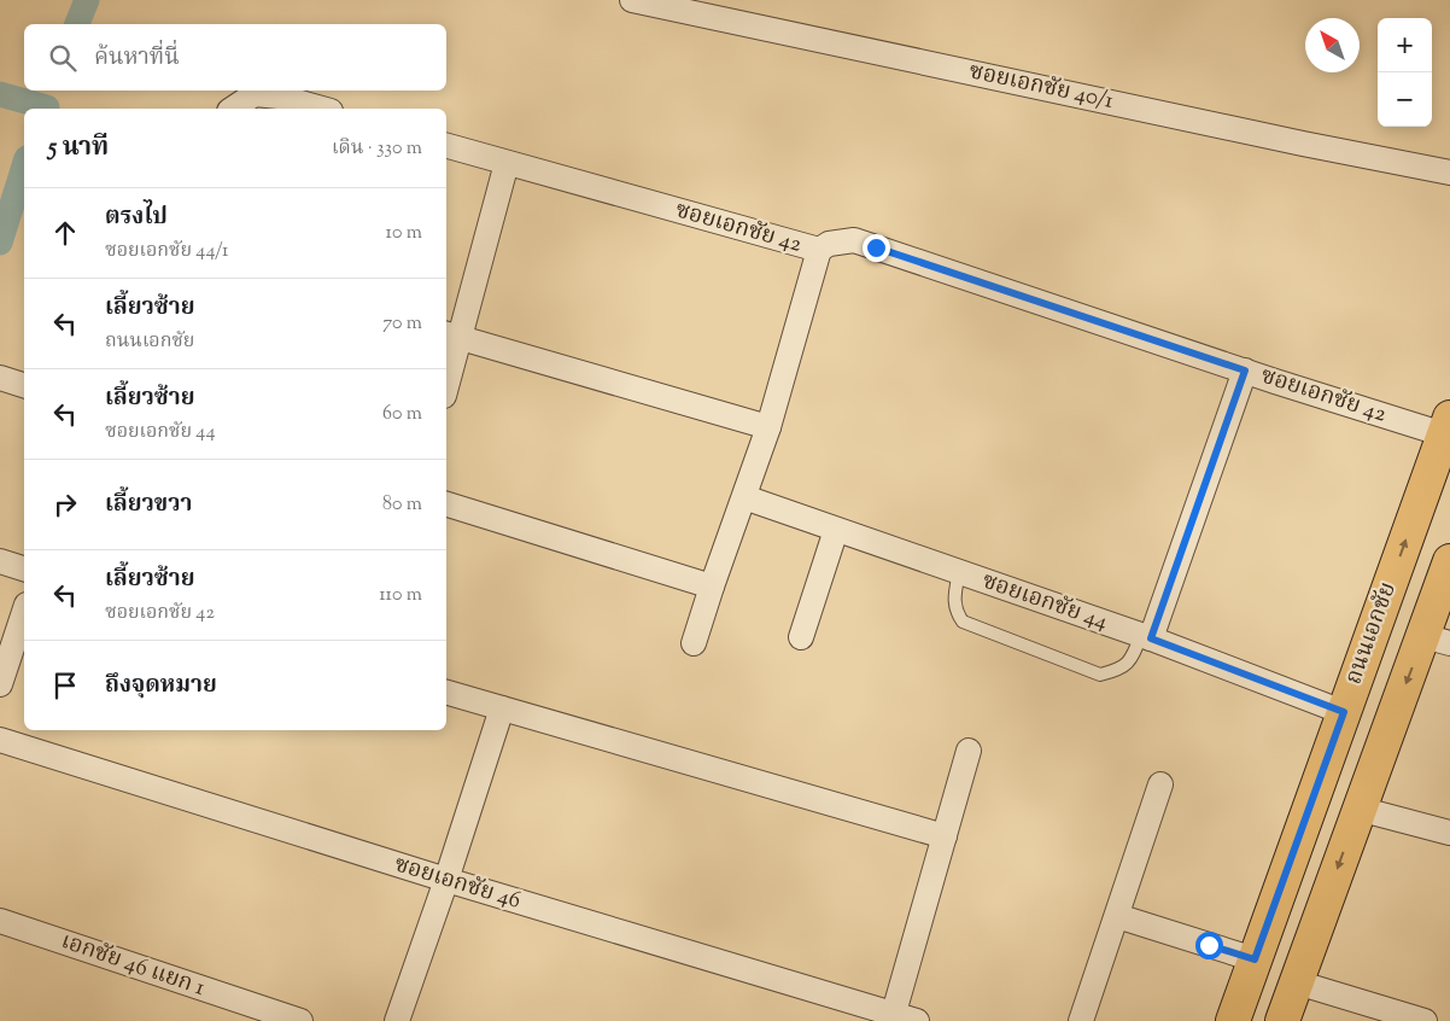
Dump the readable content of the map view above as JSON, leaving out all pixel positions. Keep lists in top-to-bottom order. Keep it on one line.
{"streets":{"main road":["ถนนเอกชัย"],"street":["ซอยเอกชัย 40/1","ซอยเอกชัย 42","ซอยเอกชัย 44","ซอยเอกชัย 46","เอกชัย 46 แยก 1"]},"crossings":[["ซอยเอกชัย 42","ถนนเอกชัย"],["ซอยเอกชัย 44","ถนนเอกชัย"]],"north":"top left","page":{"map_buttons":["+","−"],"search":"ค้นหาที่นี่","heading":["5 นาที","เดิน · 330 m"],"list":[["ตรงไป","ซอยเอกชัย 44/1","10 m"],["เลี้ยวซ้าย","ถนนเอกชัย","70 m"],["เลี้ยวซ้าย","ซอยเอกชัย 44","60 m"],["เลี้ยวขวา","80 m"],["เลี้ยวซ้าย","ซอยเอกชัย 42","110 m"],"ถึงจุดหมาย"]}}
